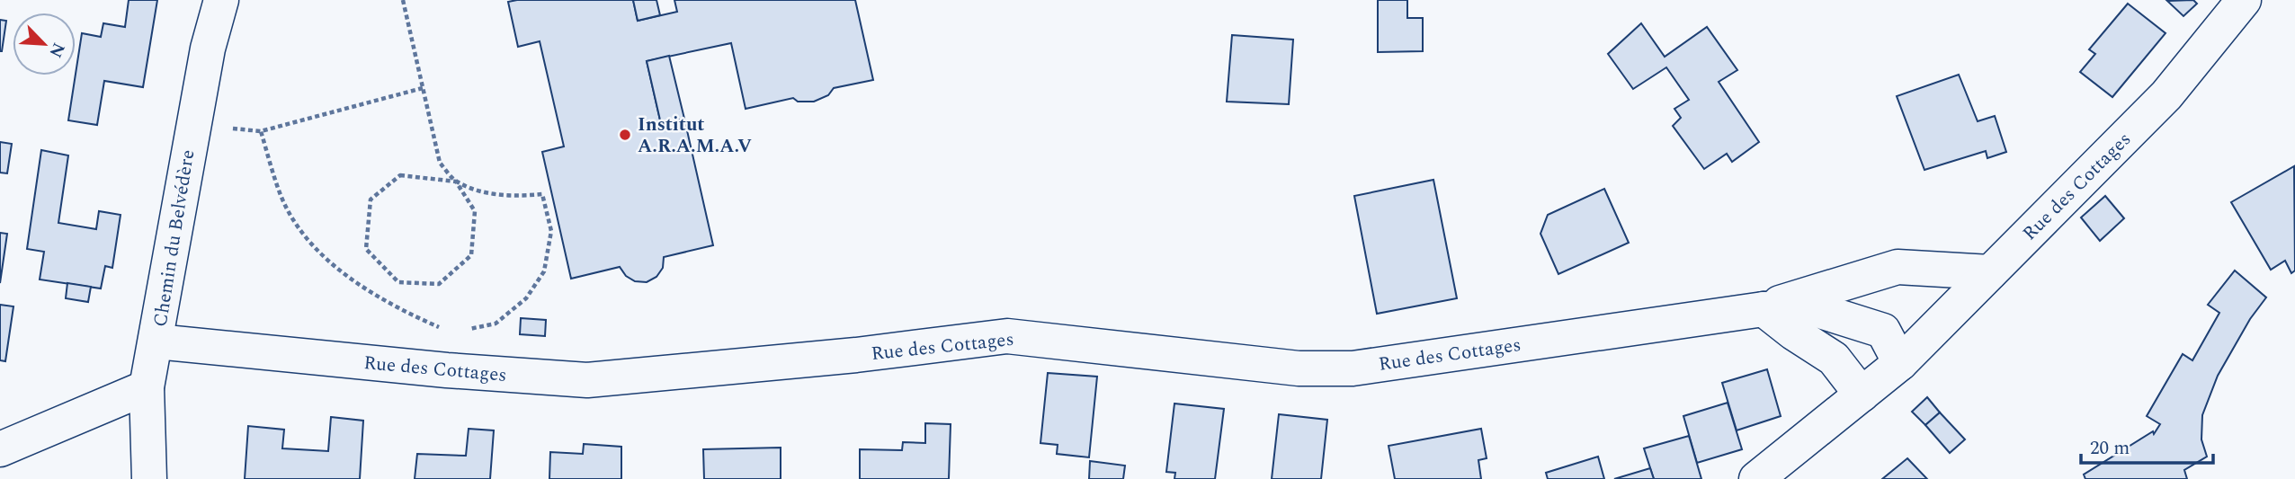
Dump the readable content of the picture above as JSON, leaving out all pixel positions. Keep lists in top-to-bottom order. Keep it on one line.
{"streets":{"street":["Rue des Cottages","Chemin du Belvédère"]},"crossings":[["Rue des Cottages","Chemin du Belvédère"]],"places":["Institut A.R.A.M.A.V"],"scale_bar":"20 m","north":"bottom right"}
